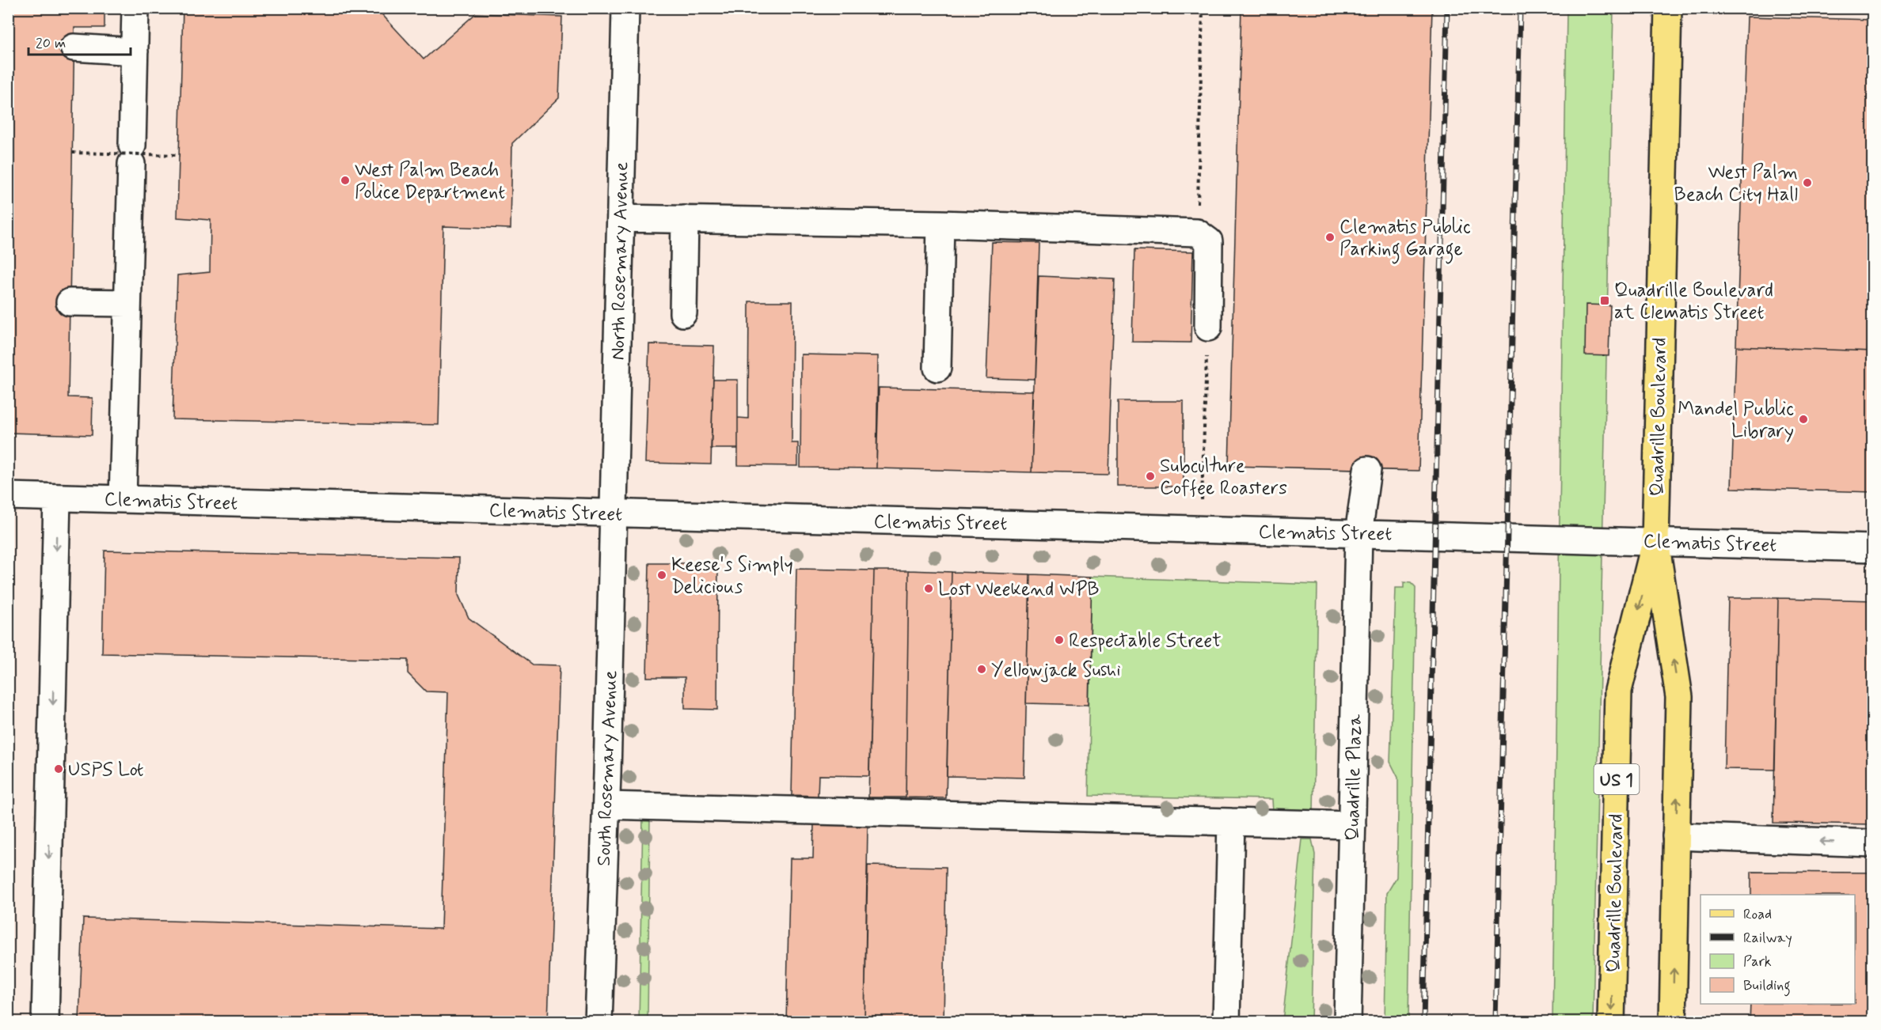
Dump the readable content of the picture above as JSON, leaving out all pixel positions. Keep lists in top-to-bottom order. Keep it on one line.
{"streets":{"main road":["Quadrille Boulevard","US 1"],"street":["North Rosemary Avenue","Clematis Street","South Rosemary Avenue","Quadrille Plaza"]},"crossings":[["North Rosemary Avenue","Clematis Street"],["North Rosemary Avenue","South Rosemary Avenue"],["Quadrille Boulevard","Clematis Street"],["Clematis Street","South Rosemary Avenue"],["Clematis Street","Quadrille Plaza"]],"places":{"other":["West Palm Beach Police Department","West Palm Beach City Hall","Clematis Public Parking Garage","Mandel Public Library","Subculture Coffee Roasters","Keese's Simply Delicious","Lost Weekend WPB","Respectable Street","Yellowjack Sushi","USPS Lot"],"transit":["Quadrille Boulevard at Clematis Street"]},"legend":["Road","Railway","Park","Building"],"scale_bar":"20 m"}
